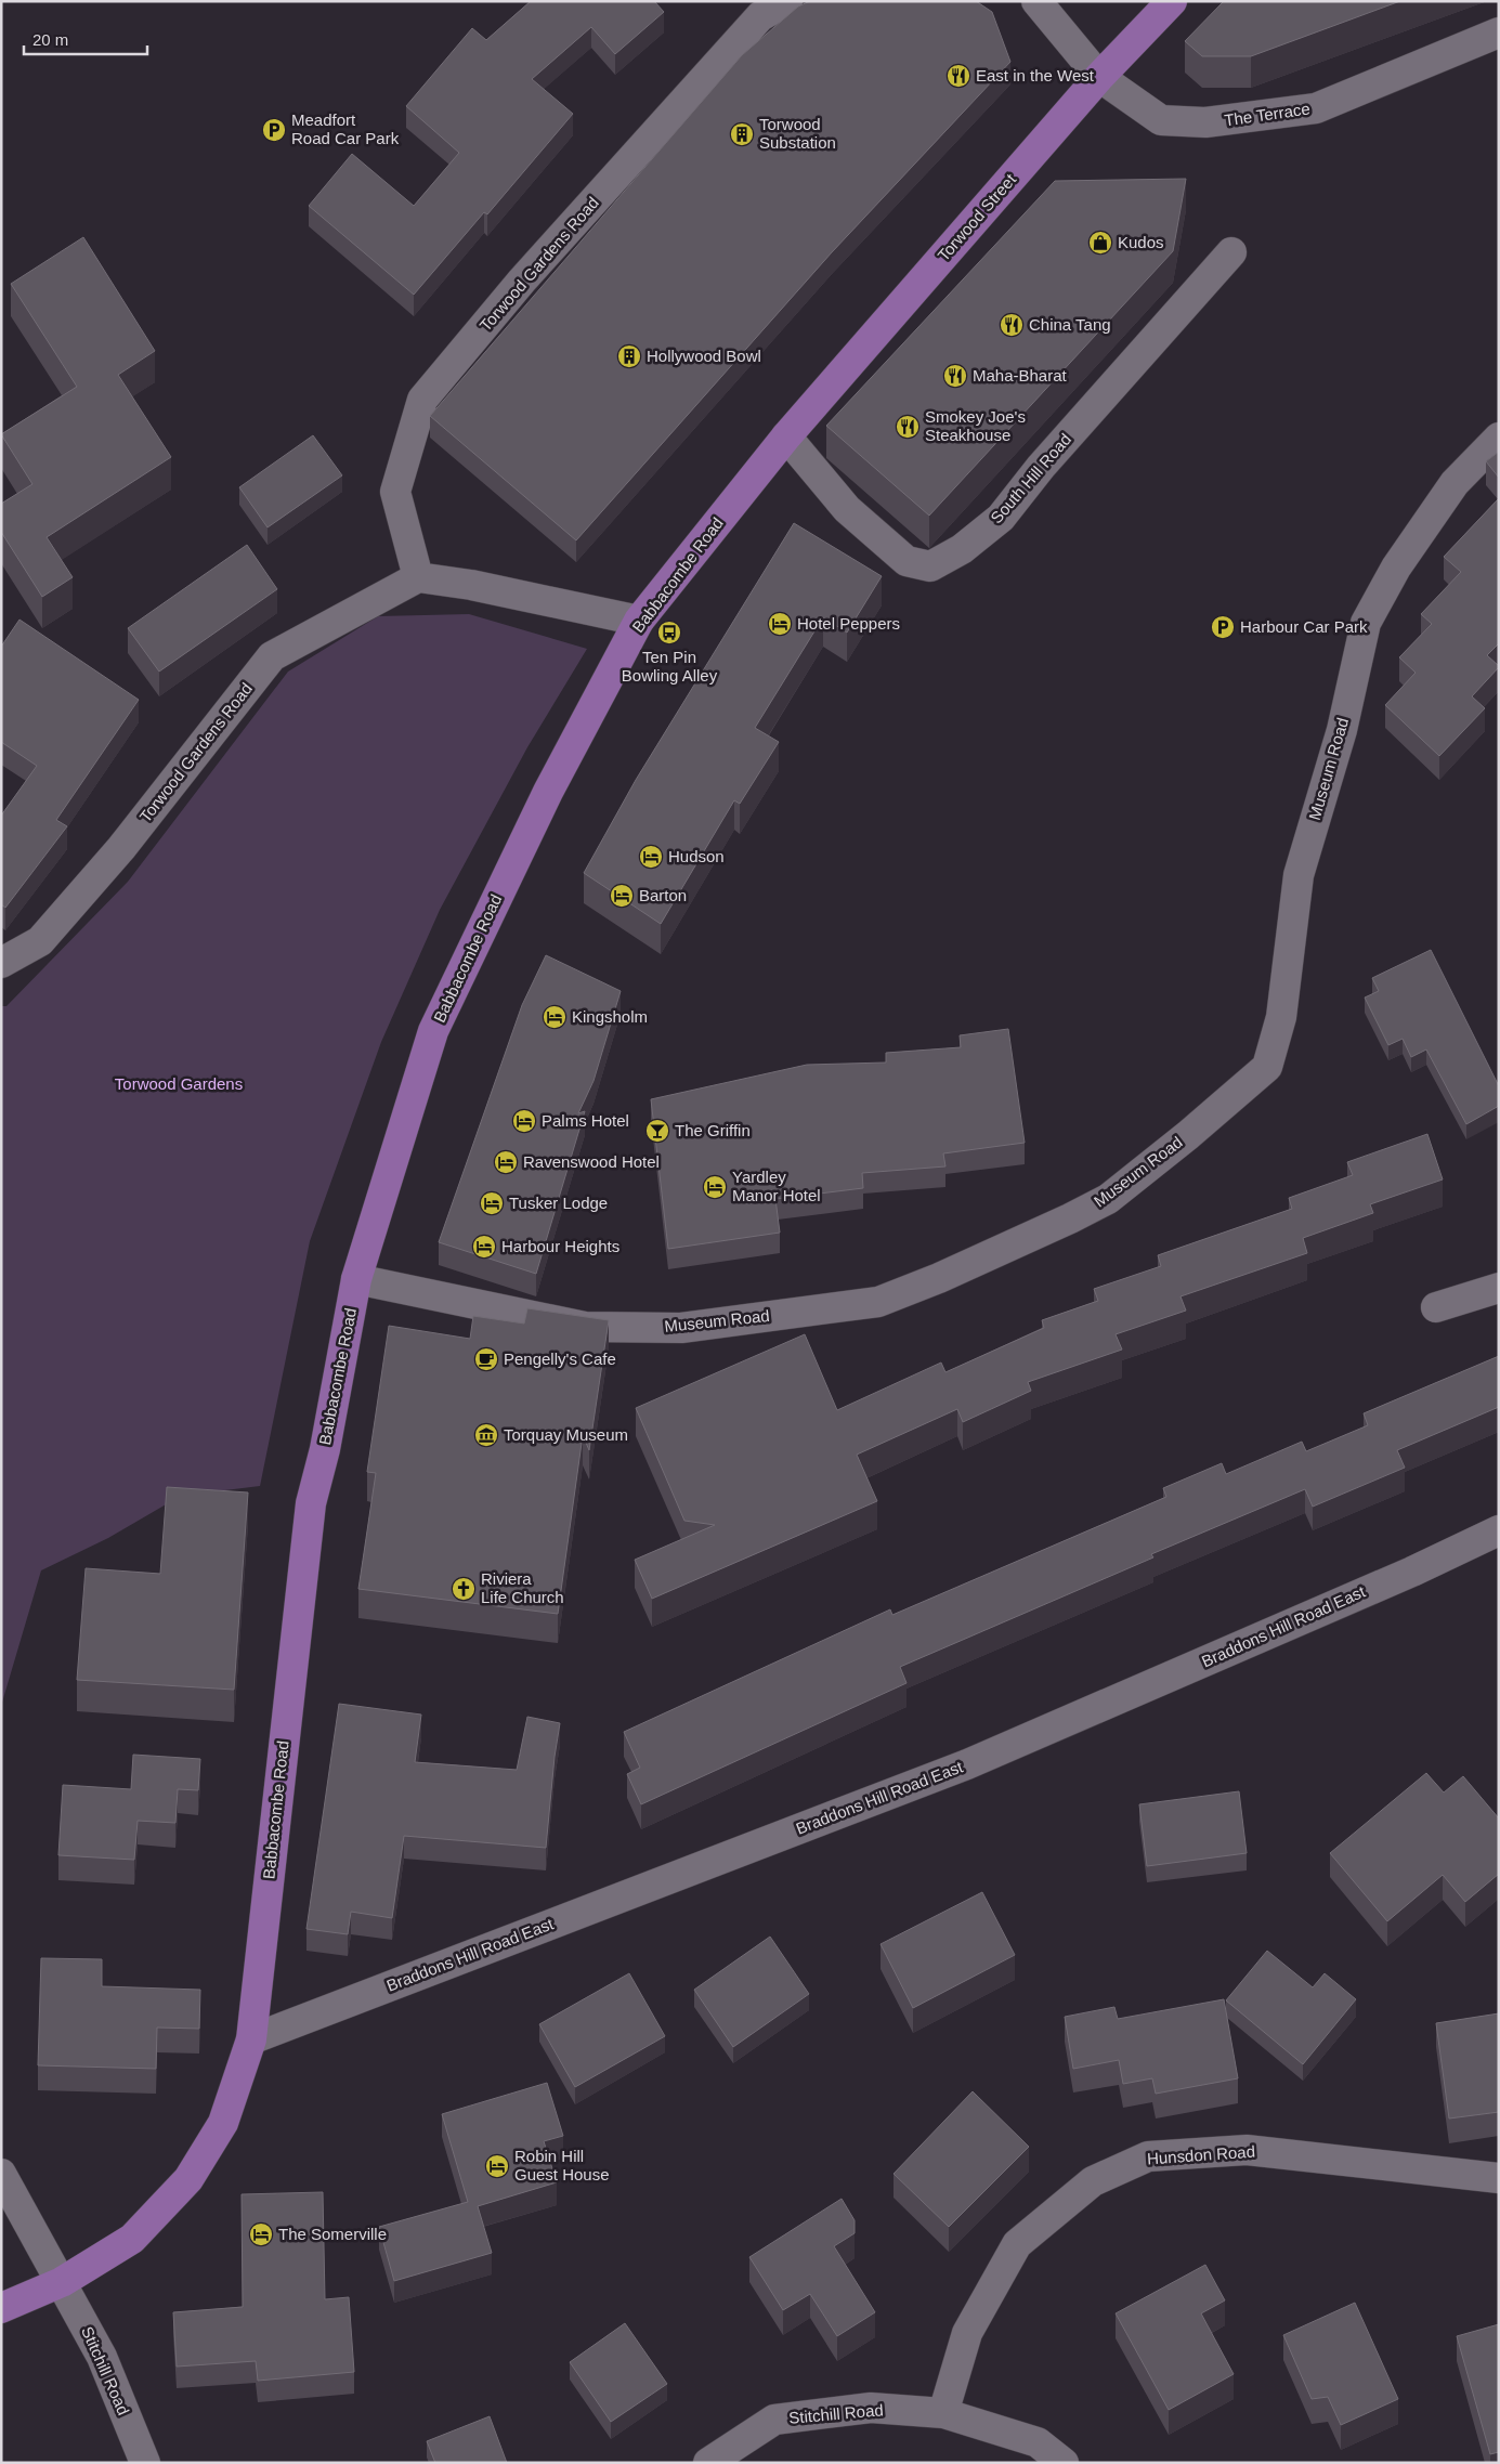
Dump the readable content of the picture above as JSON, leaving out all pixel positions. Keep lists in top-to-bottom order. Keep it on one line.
{"streets":{"main road":["Torwood Street","Babbacombe Road"],"street":["The Terrace","Torwood Gardens Road","South Hill Road","Museum Road","Braddons Hill Road East","Hunsdon Road","Stitchill Road"]},"crossings":[["The Terrace","Torwood Street"],["Torwood Street","South Hill Road"],["Torwood Street","Babbacombe Road"],["South Hill Road","Babbacombe Road"],["Babbacombe Road","Museum Road"],["Babbacombe Road","Braddons Hill Road East"],["Babbacombe Road","Stitchill Road"],["Hunsdon Road","Stitchill Road"]],"parks":["Torwood Gardens"],"places":{"restaurant":["East in the West","China Tang","Maha-Bharat","Smokey Joe's Steakhouse"],"parking":["Meadfort Road Car Park","Harbour Car Park"],"building":["Torwood Substation","Hollywood Bowl"],"shop":["Kudos"],"hotel":["Hotel Peppers","Hudson","Barton","Kingsholm","Palms Hotel","Ravenswood Hotel","Yardley Manor Hotel","Tusker Lodge","Harbour Heights","Robin Hill Guest House","The Somerville"],"bus stop":["Ten Pin Bowling Alley"],"bar":["The Griffin"],"cafe":["Pengelly's Cafe"],"museum":["Torquay Museum"],"church":["Riviera Life Church"]},"scale_bar":"20 m"}
